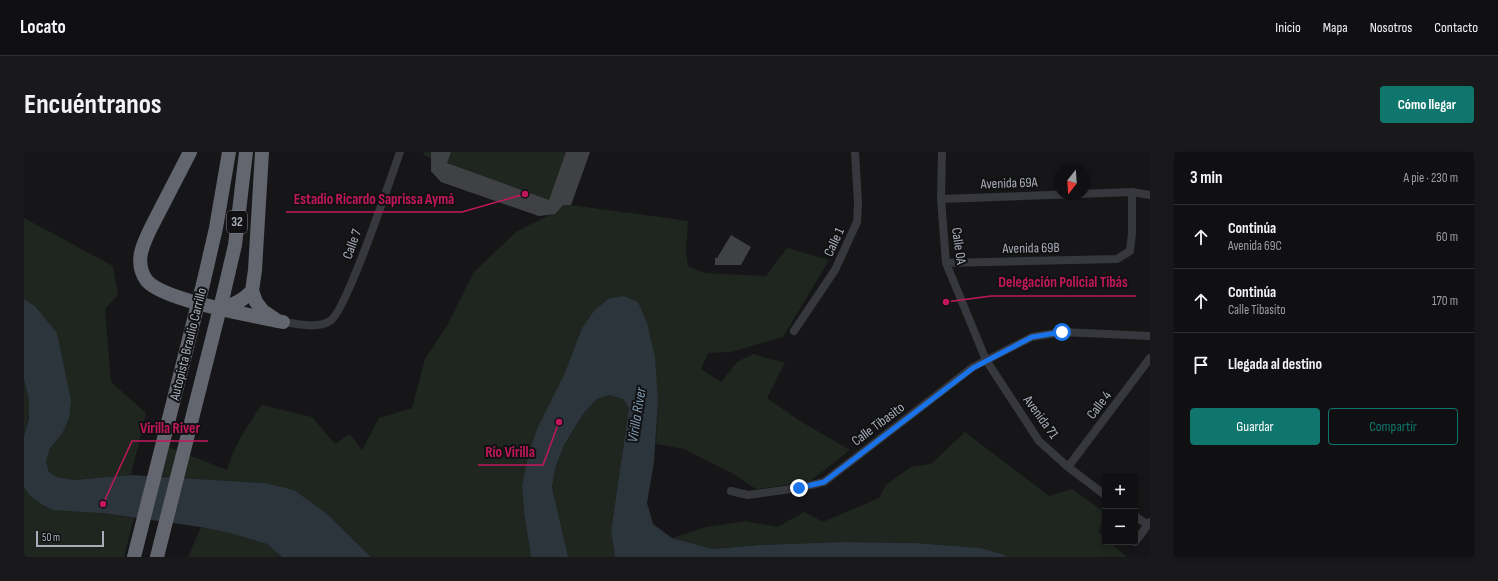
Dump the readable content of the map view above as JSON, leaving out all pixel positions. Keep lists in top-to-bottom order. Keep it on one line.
{"streets":{"highway":["32","Autopista Braulio Carrillo"],"street":["Avenida 69A","Calle 1","Calle 7","Calle 0A","Avenida 69B","Calle 4","Avenida 71","Calle Tibasito"]},"crossings":[["Avenida 69A","Calle 0A"],["Avenida 69A","Avenida 69B"],["Calle 0A","Avenida 69B"],["Calle 0A","Avenida 71"],["Calle 0A","Calle Tibasito"],["Calle 4","Avenida 71"],["Avenida 71","Calle Tibasito"]],"water":["Virilla River"],"places":["Estadio Ricardo Saprissa Aymá","Delegación Policial Tibás","Río Virilla","Virilla River"],"scale_bar":"50 m","north":"bottom","page":{"header":"Locato","nav":["Inicio","Mapa","Nosotros","Contacto"],"buttons":["Cómo llegar",["Guardar","Compartir"]],"title":"Encuéntranos","heading":["3 min","A pie · 230 m"],"list":[["Continúa","Avenida 69C","60 m"],["Continúa","Calle Tibasito","170 m"],"Llegada al destino"],"map_buttons":["+","−"],"scale":"50 m"}}
